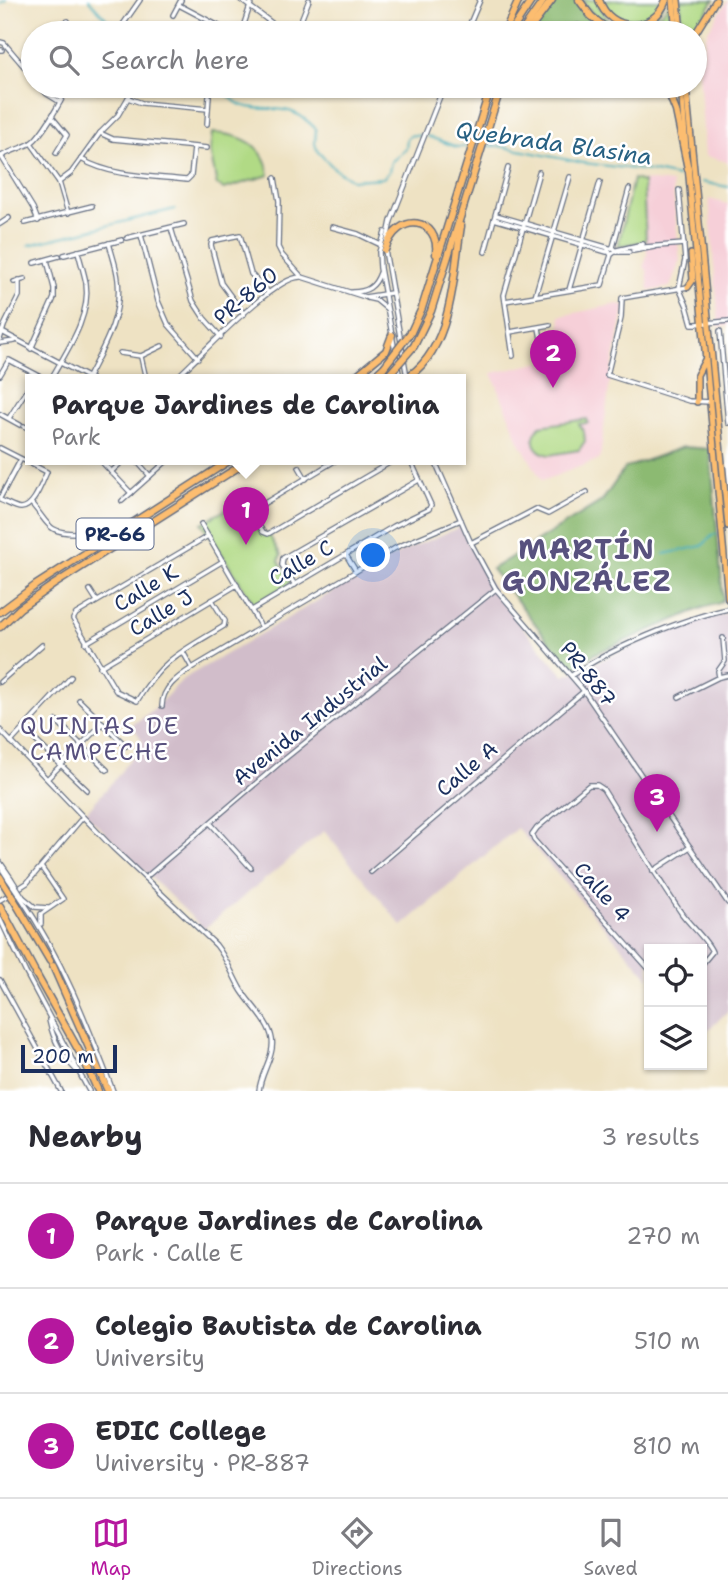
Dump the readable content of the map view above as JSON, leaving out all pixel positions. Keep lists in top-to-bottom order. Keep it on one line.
{"streets":{"highway":["PR-66"],"street":["PR-860","Calle C","Calle K","Calle J","PR-887","Avenida Industrial","Calle A","Calle 4"]},"crossings":[["PR-887","Avenida Industrial"],["PR-887","Calle A"]],"districts":["MARTÍN GONZÁLEZ","QUINTAS DE CAMPECHE"],"water":["Quebrada Blasina"],"scale_bar":"200 m","page":{"search":"Search here","pins":["2","1","3"],"popup":["Parque Jardines de Carolina","Park"],"scale":"200 m","heading":["Nearby","3 results"],"list":[{"mark":"1","name":"Parque Jardines de Carolina","note":"Park · Calle E","value":"270 m"},{"mark":"2","name":"Colegio Bautista de Carolina","note":"University","value":"510 m"},{"mark":"3","name":"EDIC College","note":"University · PR-887","value":"810 m"}],"nav":["Map","Directions","Saved"]}}
